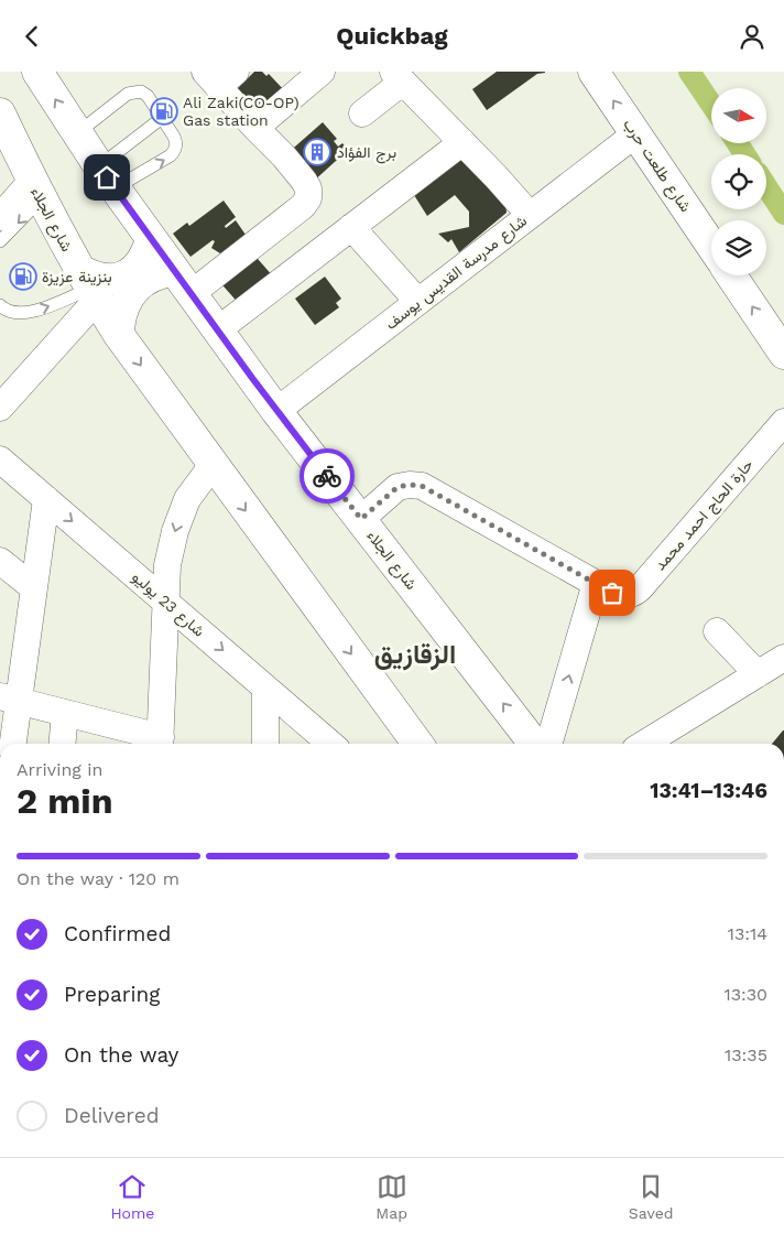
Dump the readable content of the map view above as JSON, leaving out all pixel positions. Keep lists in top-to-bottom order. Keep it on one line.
{"streets":{"main road":["شارع طلعت حرب","شارع الجلاء"],"street":["شارع مدرسة القديس يوسف","حارة الحاج احمد محمد","شارع 23 يوليو"]},"crossings":[["شارع طلعت حرب","شارع مدرسة القديس يوسف"],["شارع الجلاء","شارع مدرسة القديس يوسف"],["شارع الجلاء","حارة الحاج احمد محمد"]],"one_way":["شارع طلعت حرب"],"districts":["الزقازيق"],"places":{"fuel station":["Ali Zaki(CO-OP) Gas station","بنزينة عزيزة"],"building":["برج الفؤاد"]},"north":"right","page":{"header":"Quickbag","heading":["2 min","Arriving in","13:41–13:46"],"bar":"On the way · 120 m","list":[["Confirmed","13:14"],["Preparing","13:30"],["On the way","13:35"],"Delivered"],"tabs":["Home","Map","Saved"]}}
